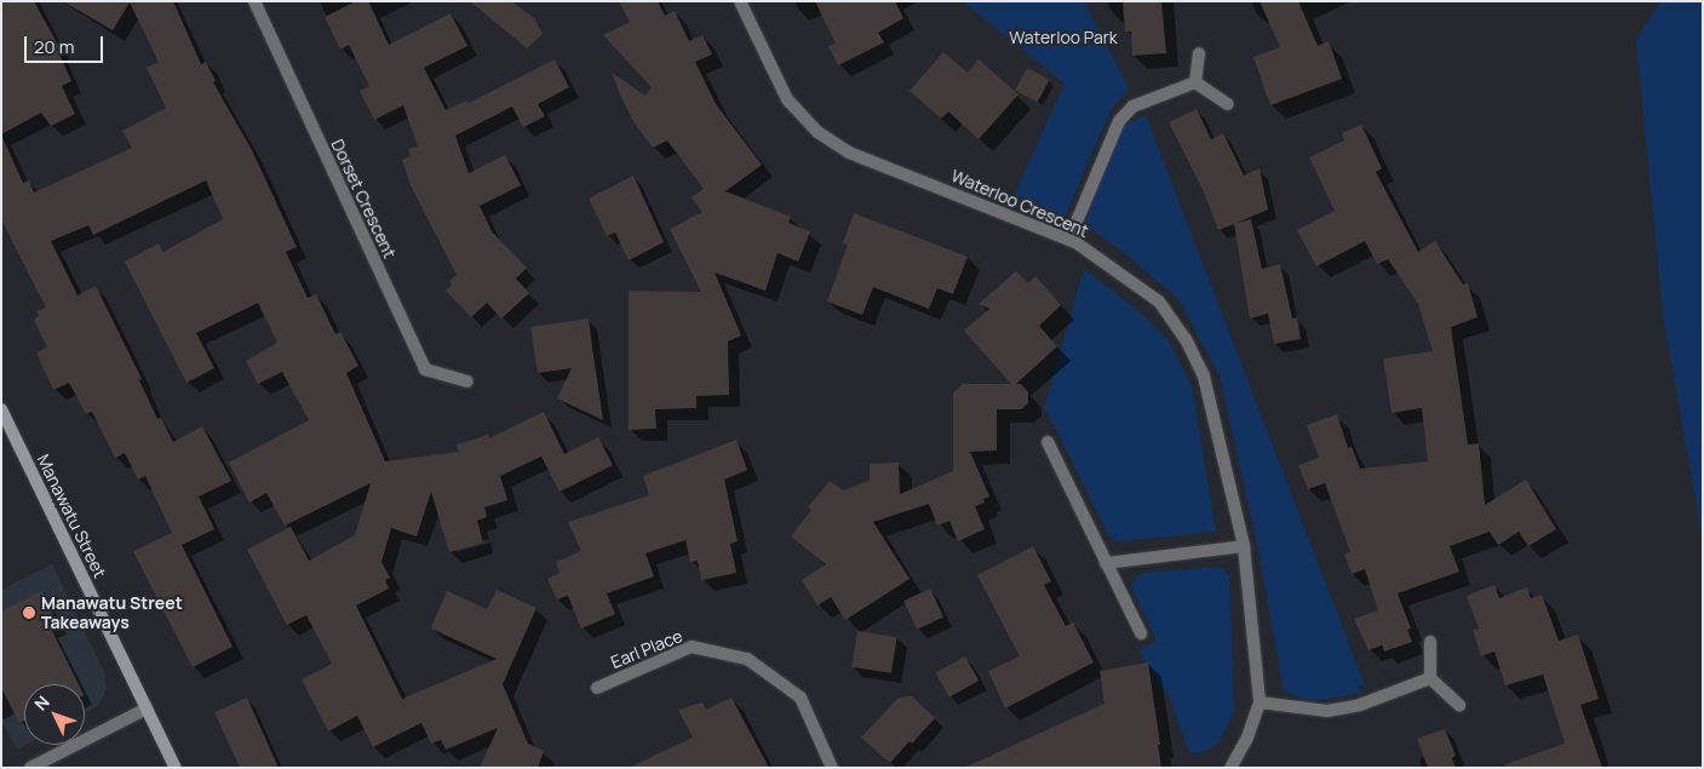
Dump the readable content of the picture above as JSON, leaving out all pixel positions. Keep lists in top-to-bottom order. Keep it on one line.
{"streets":{"street":["Dorset Crescent","Waterloo Crescent","Manawatu Street","Earl Place"]},"parks":["Waterloo Park"],"places":["Manawatu Street Takeaways"],"scale_bar":"20 m","north":"top left"}
